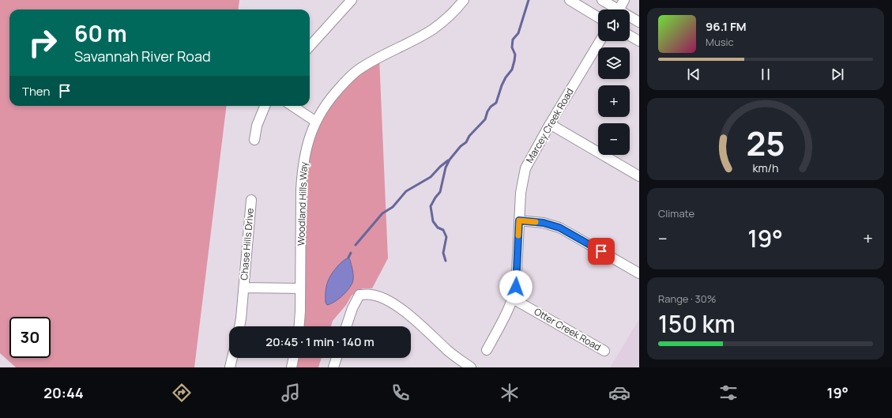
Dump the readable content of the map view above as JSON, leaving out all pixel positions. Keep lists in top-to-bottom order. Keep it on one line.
{"streets":{"street":["Marcey Creek Road","Woodland Hills Way","Chase Hills Drive","Otter Creek Road"]},"crossings":[["Marcey Creek Road","Otter Creek Road"],["Woodland Hills Way","Chase Hills Drive"]],"page":{"map_buttons":["+","−"],"turn":["60 m","Savannah River Road"],"song":["96.1 FM","Music"],"then":"Then","tile":["Climate",["Range · 30%","150 km"]],"heat":["−","19°","+"],"limit":"30","trip":"20:45 · 1 min · 140 m","tabs":["20:44","19°"],"gauge":["25","km/h"]}}
